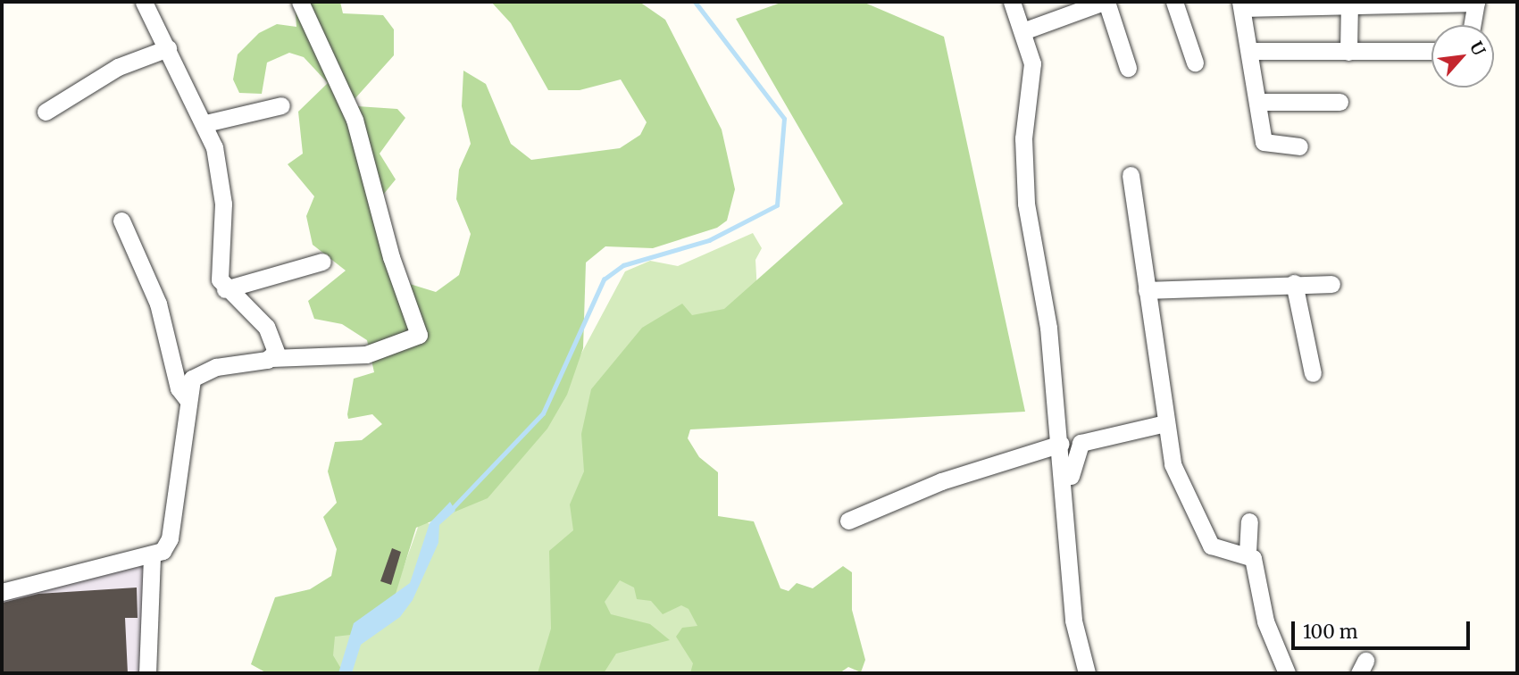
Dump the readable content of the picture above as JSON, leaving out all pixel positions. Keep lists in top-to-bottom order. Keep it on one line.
{"scale_bar":"100 m","north":"top right"}
